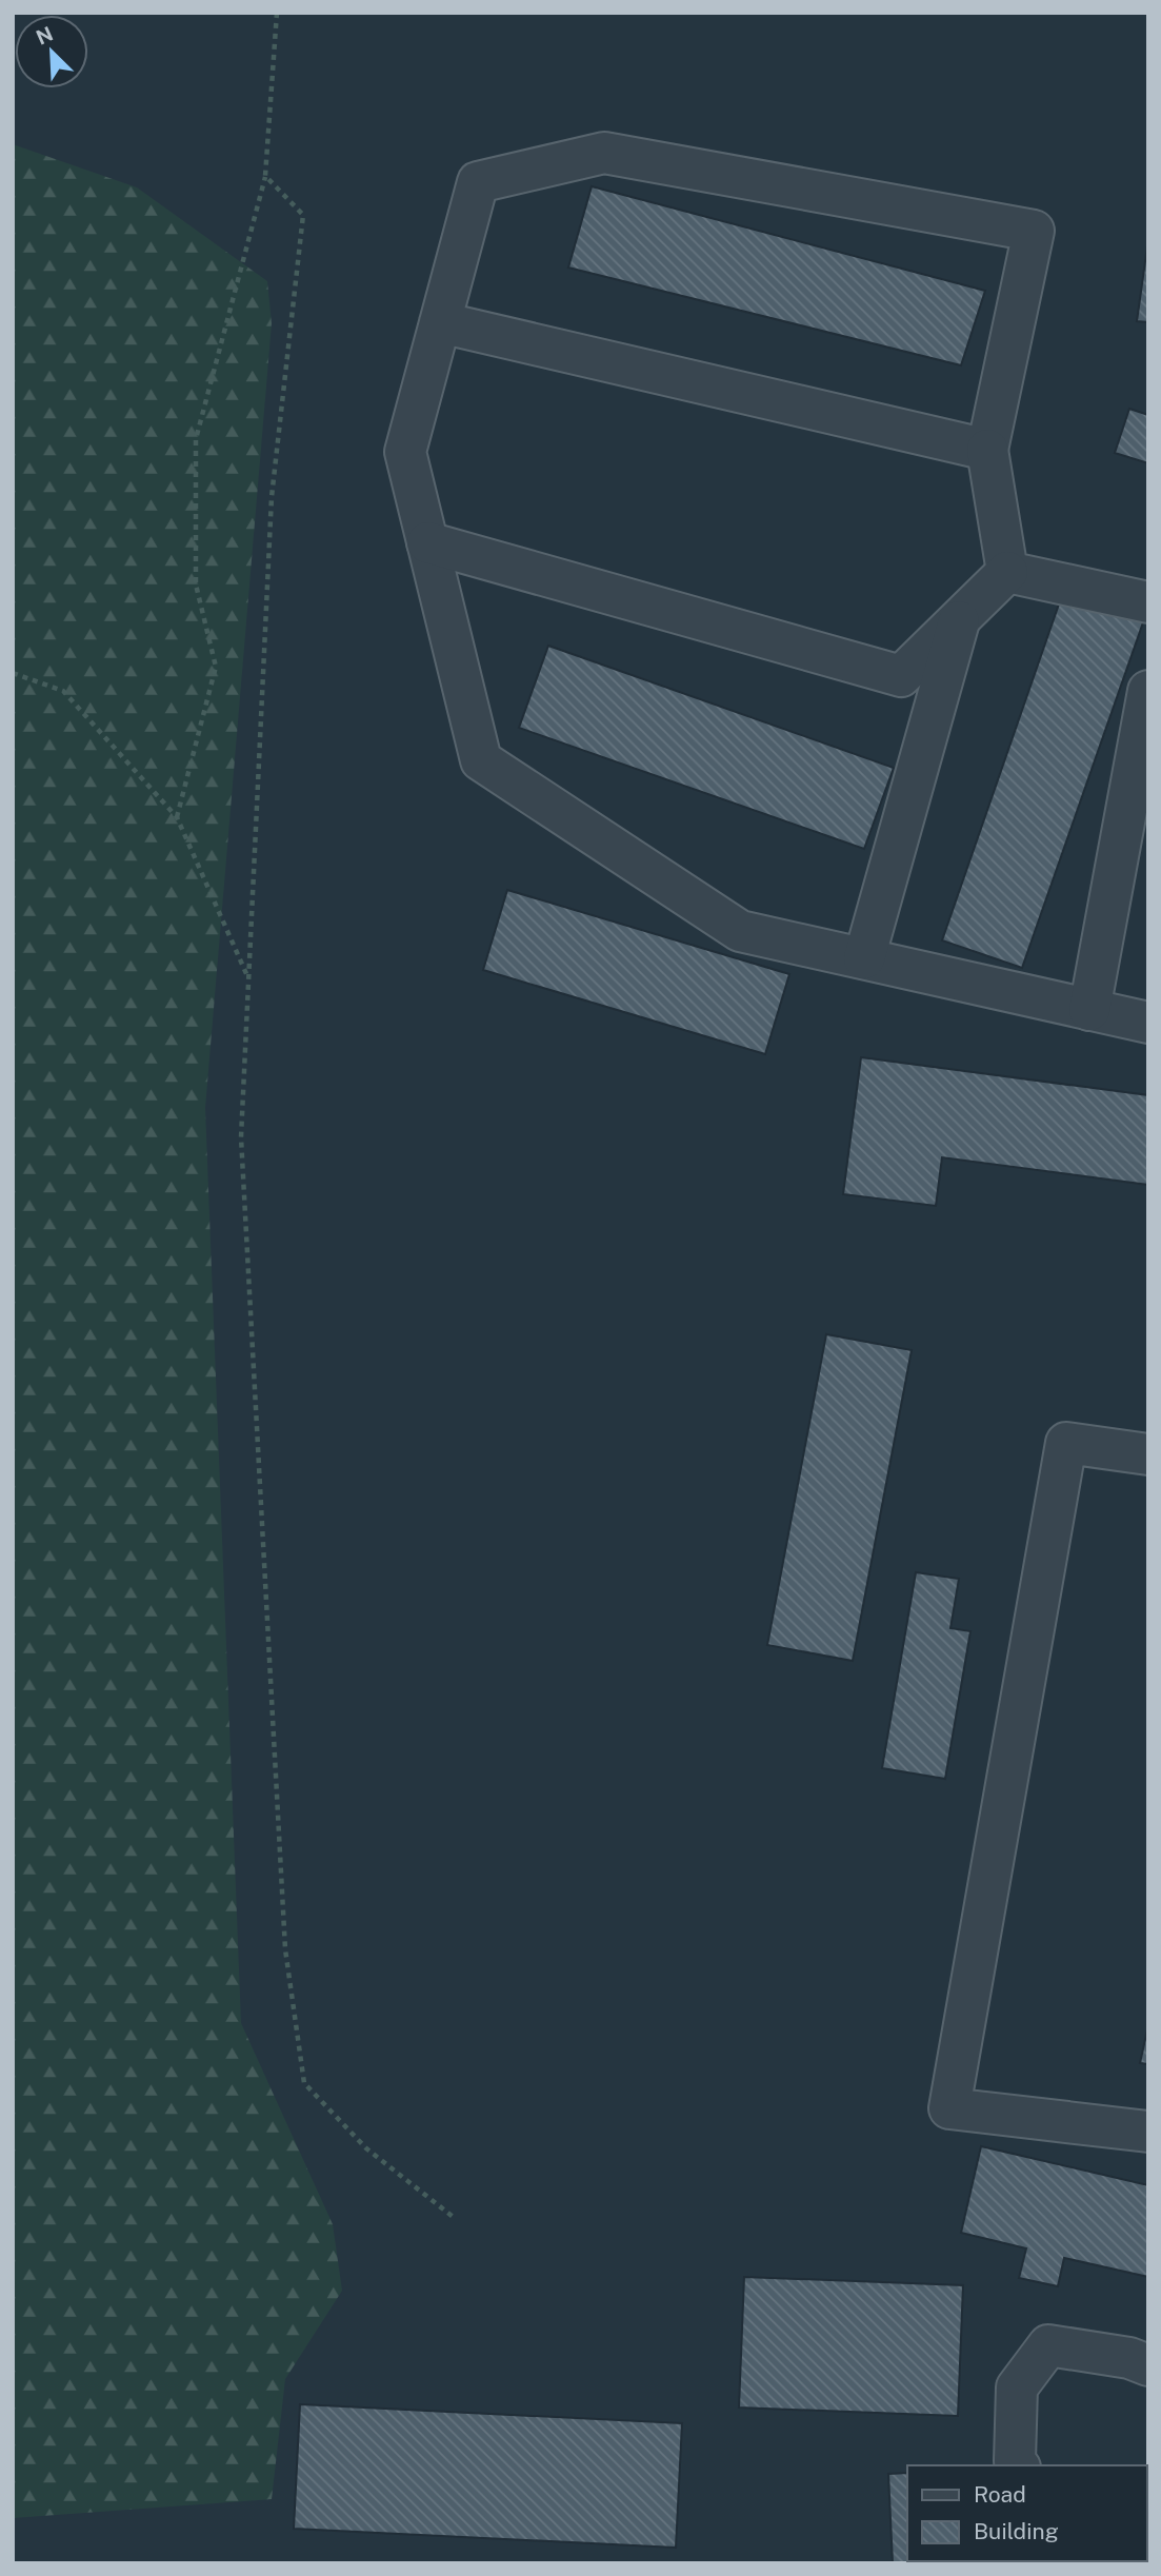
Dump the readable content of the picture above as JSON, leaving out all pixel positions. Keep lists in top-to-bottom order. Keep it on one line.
{"legend":["Road","Building"],"north":"top left"}
